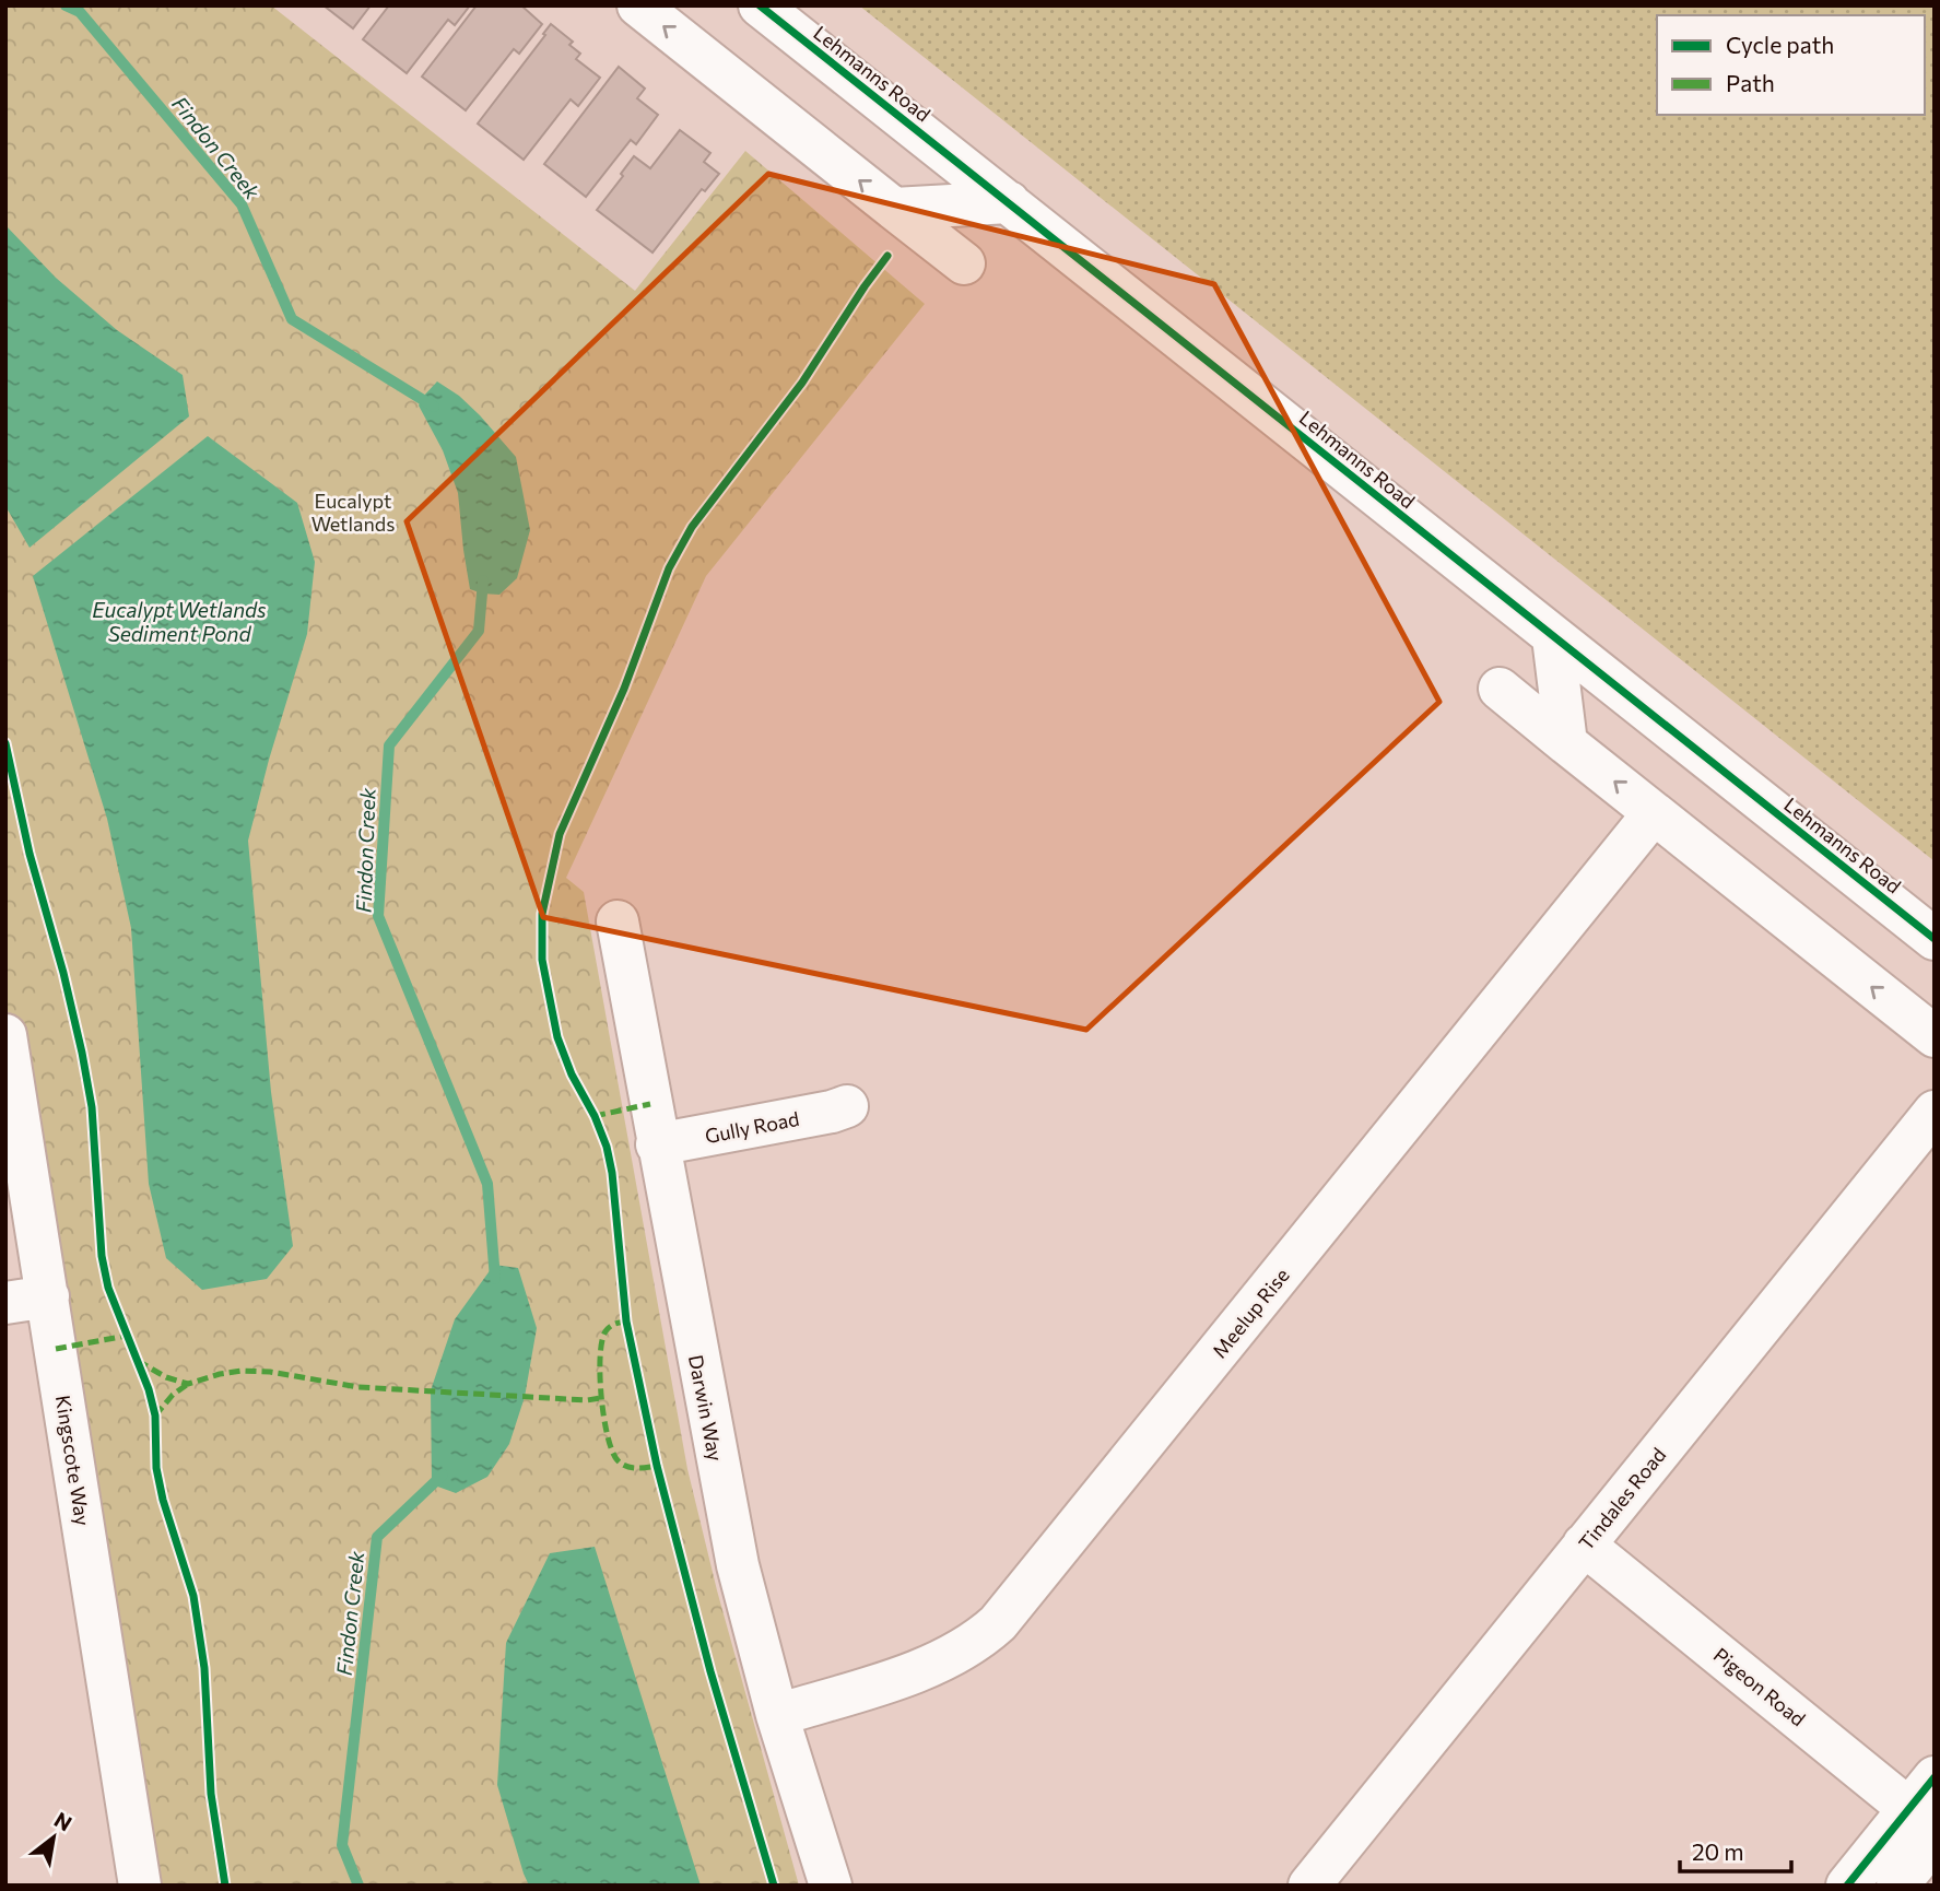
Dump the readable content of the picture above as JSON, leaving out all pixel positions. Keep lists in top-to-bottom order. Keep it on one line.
{"streets":{"street":["Lehmanns Road","Gully Road","Meelup Rise","Darwin Way","Kingscote Way","Tindales Road","Pigeon Road"]},"crossings":[["Gully Road","Darwin Way"],["Meelup Rise","Darwin Way"],["Tindales Road","Pigeon Road"]],"water":["Findon Creek","Eucalypt Wetlands Sediment Pond"],"parks":["Eucalypt Wetlands"],"legend":["Cycle path","Path"],"scale_bar":"20 m","north":"top right"}
